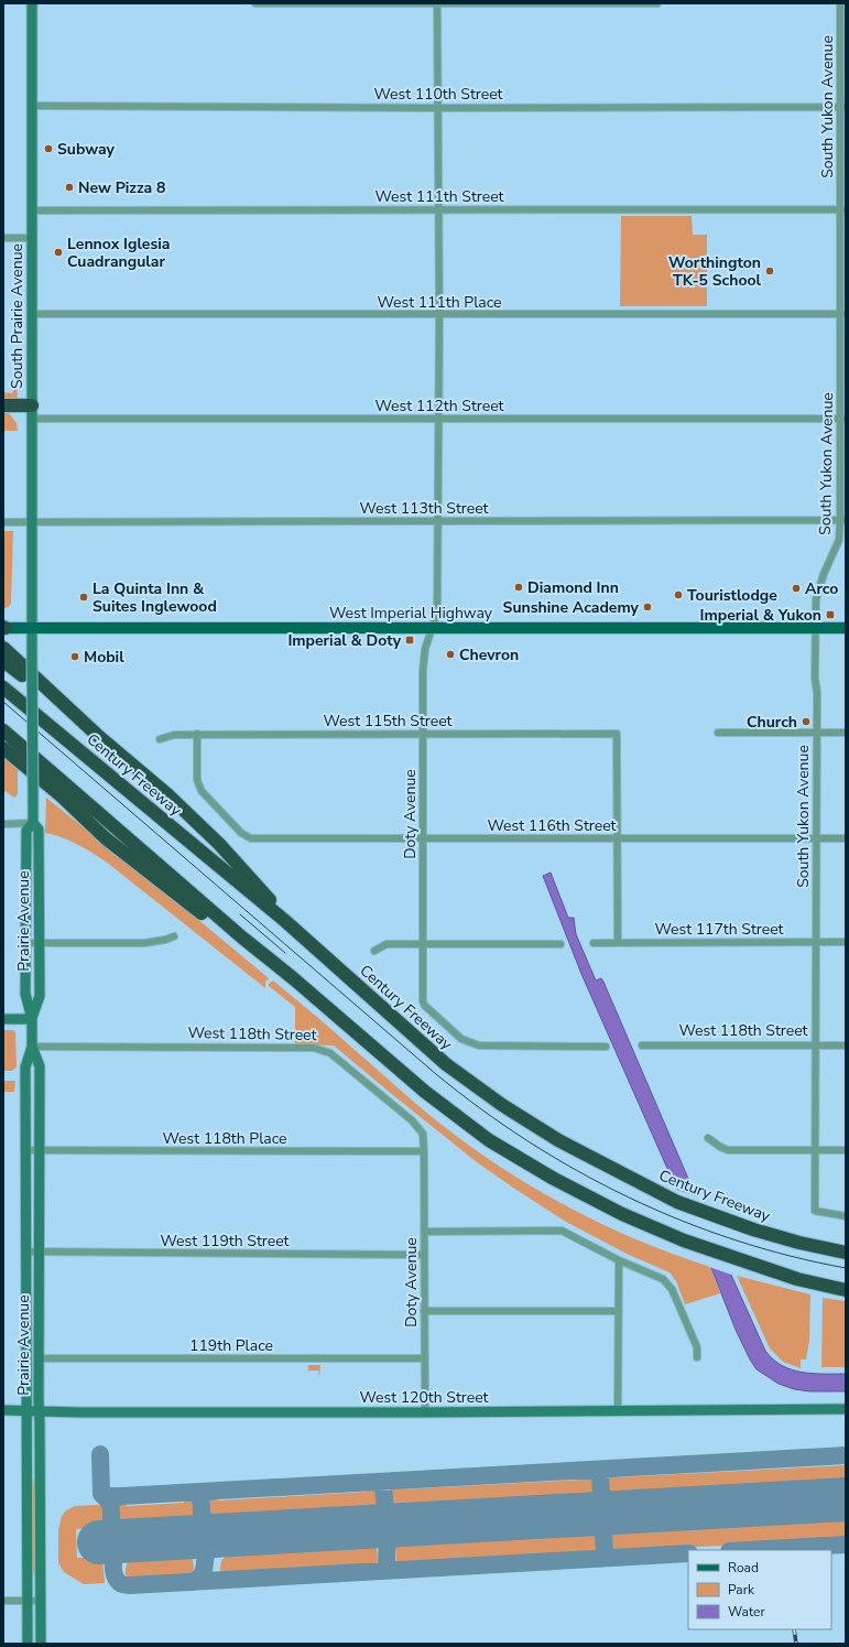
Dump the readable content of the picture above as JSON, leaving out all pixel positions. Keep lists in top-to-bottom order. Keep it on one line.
{"streets":{"highway":["Century Freeway"],"main road":["South Prairie Avenue","West Imperial Highway","Prairie Avenue","West 120th Street"],"street":["West 110th Street","South Yukon Avenue","West 111th Street","West 111th Place","West 112th Street","West 113th Street","West 115th Street","Doty Avenue","West 116th Street","West 117th Street","West 118th Street","West 118th Place","West 119th Street","119th Place"]},"crossings":[["West 110th Street","South Yukon Avenue"],["West 110th Street","South Prairie Avenue"],["West 110th Street","Doty Avenue"],["South Yukon Avenue","West 111th Street"],["South Yukon Avenue","West 111th Place"],["South Yukon Avenue","West 112th Street"],["South Yukon Avenue","West 113th Street"],["South Yukon Avenue","West Imperial Highway"],["South Yukon Avenue","West 116th Street"],["South Yukon Avenue","West 117th Street"],["South Yukon Avenue","West 118th Street"],["West 111th Street","South Prairie Avenue"],["West 111th Street","Doty Avenue"],["West 111th Place","South Prairie Avenue"],["West 111th Place","Doty Avenue"],["South Prairie Avenue","West 112th Street"],["South Prairie Avenue","West 113th Street"],["South Prairie Avenue","West Imperial Highway"],["South Prairie Avenue","Prairie Avenue"],["West 112th Street","Doty Avenue"],["West 113th Street","Doty Avenue"],["West Imperial Highway","Doty Avenue"],["West Imperial Highway","Prairie Avenue"],["West 115th Street","Doty Avenue"],["West 115th Street","West 116th Street"],["Doty Avenue","West 116th Street"],["Doty Avenue","West 118th Street"],["Doty Avenue","West 118th Place"],["Doty Avenue","West 119th Street"],["Doty Avenue","119th Place"],["Doty Avenue","West 120th Street"],["Prairie Avenue","West 118th Street"],["Prairie Avenue","West 118th Place"],["Prairie Avenue","West 119th Street"],["Prairie Avenue","119th Place"],["Prairie Avenue","West 120th Street"],["West 118th Street","West 118th Place"]],"places":{"other":["Subway","New Pizza 8","Lennox Iglesia Cuadrangular","Worthington TK-5 School","Diamond Inn","Arco","Touristlodge","La Quinta Inn & Suites Inglewood","Sunshine Academy","Chevron","Mobil","Church"],"transit":["Imperial & Yukon","Imperial & Doty"]},"legend":["Road","Park","Water"]}
